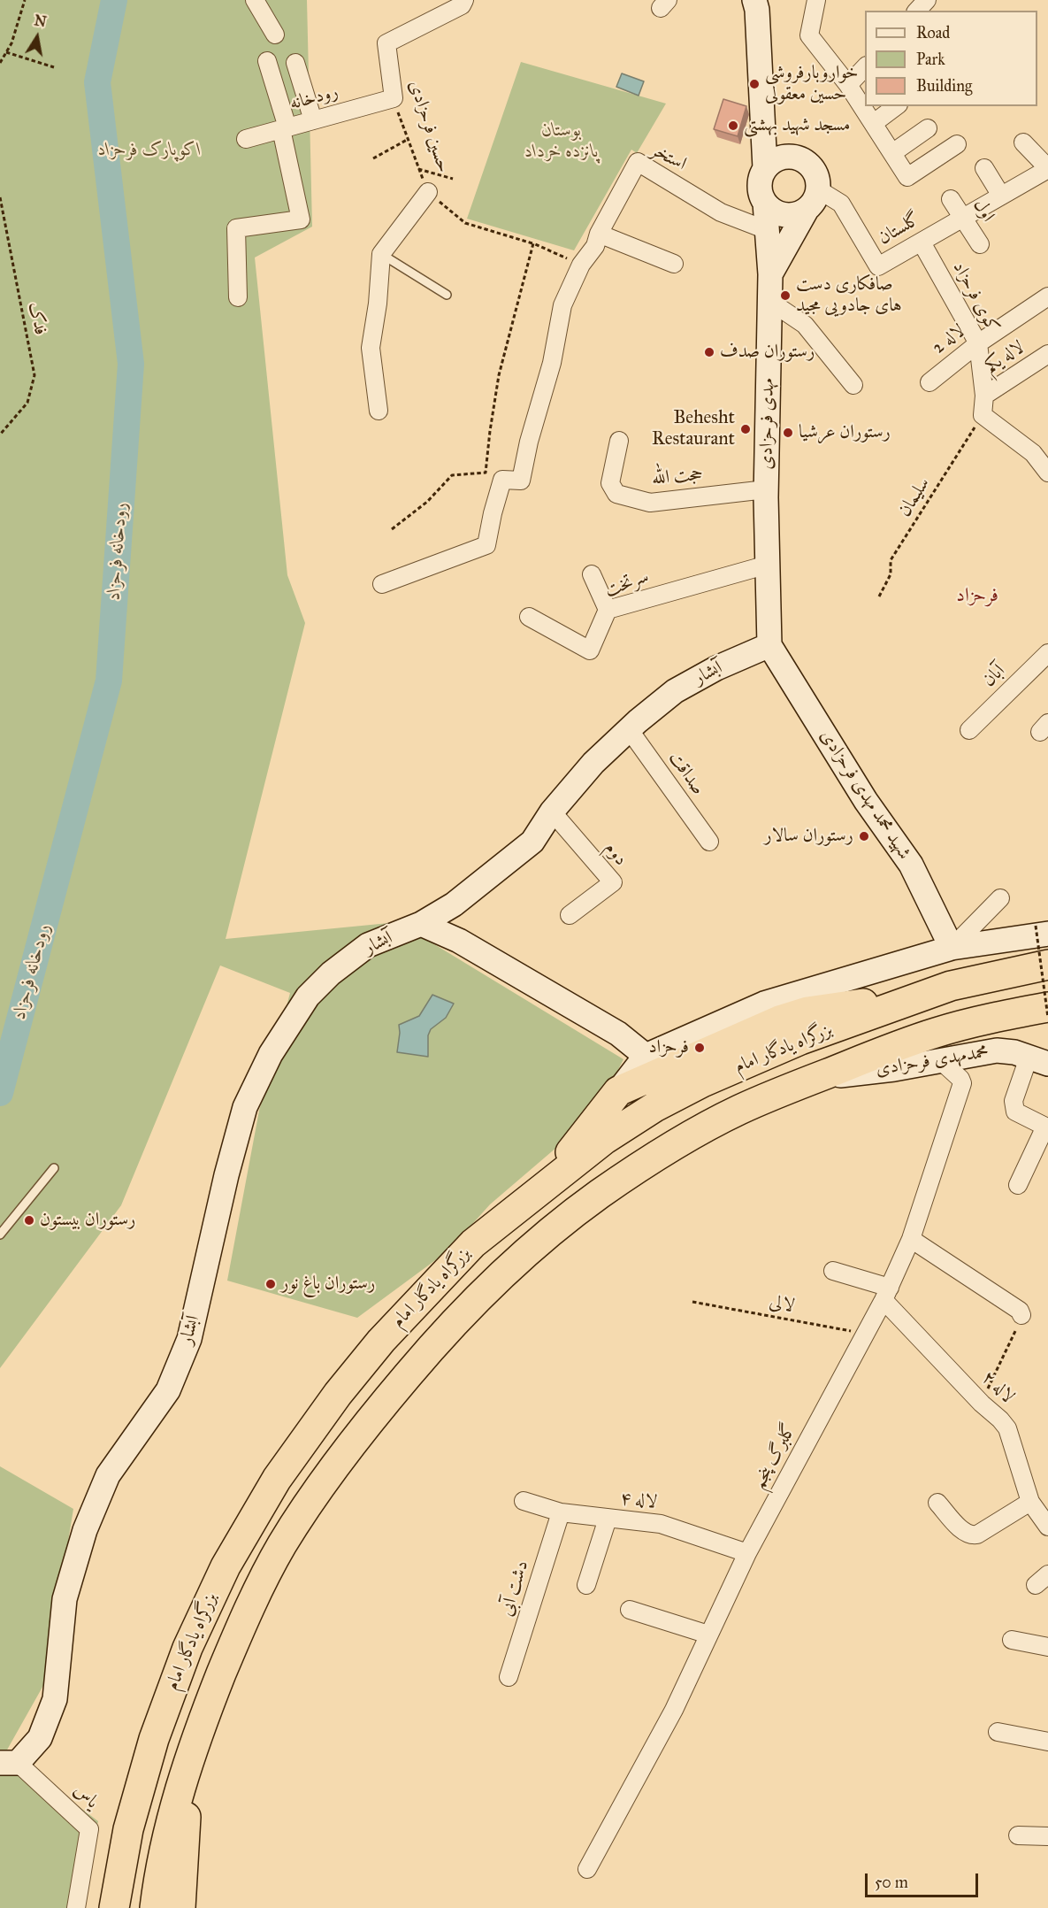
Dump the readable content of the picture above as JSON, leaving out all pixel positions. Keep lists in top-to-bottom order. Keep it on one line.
{"streets":{"highway":["بزرگراه یادگار امام"],"street":["رودخانه","حسین فرحزادی","استخر","اول","گلستان","کوی فرحزاد","لاله 2","لاله یکم","مهدی فرحزادی","حجت الله","سرتخت","آبشار","آبان","صداقت","شهید محمد مهدی فرحزادی","دوم","محمدمهدی فرحزادی","لاله ۲","گلبرگ پنجم","لاله ۴","دشت آبی","یاس"],"path":["فدک","سلیمان","لالی"]},"crossings":[["رودخانه","حسین فرحزادی"],["استخر","مهدی فرحزادی"],["اول","گلستان"],["گلستان","کوی فرحزاد"],["گلستان","مهدی فرحزادی"],["کوی فرحزاد","لاله 2"],["کوی فرحزاد","لاله یکم"],["کوی فرحزاد","سلیمان"],["مهدی فرحزادی","حجت الله"],["مهدی فرحزادی","سرتخت"],["مهدی فرحزادی","آبشار"],["مهدی فرحزادی","شهید محمد مهدی فرحزادی"],["آبشار","صداقت"],["آبشار","شهید محمد مهدی فرحزادی"],["آبشار","دوم"],["آبشار","یاس"],["محمدمهدی فرحزادی","گلبرگ پنجم"],["لالی","گلبرگ پنجم"],["لاله ۲","گلبرگ پنجم"],["گلبرگ پنجم","لاله ۴"],["لاله ۴","دشت آبی"]],"districts":["فرحزاد"],"water":["رودخانه فرحزاد"],"parks":["بوستان پانزده خرداد","اکوپارک فرحزاد"],"places":["خواروبارفروشی حسین معقولی","مسجد شهید بهشتی","صافکاری دست های جادویی مجید","رستوران صدف","Behesht Restaurant","رستوران عرشیا","رستوران سالار","فرحزاد","رستوران بیستون","رستوران باغ نور"],"legend":["Road","Park","Building"],"scale_bar":"50 m","north":"top"}
